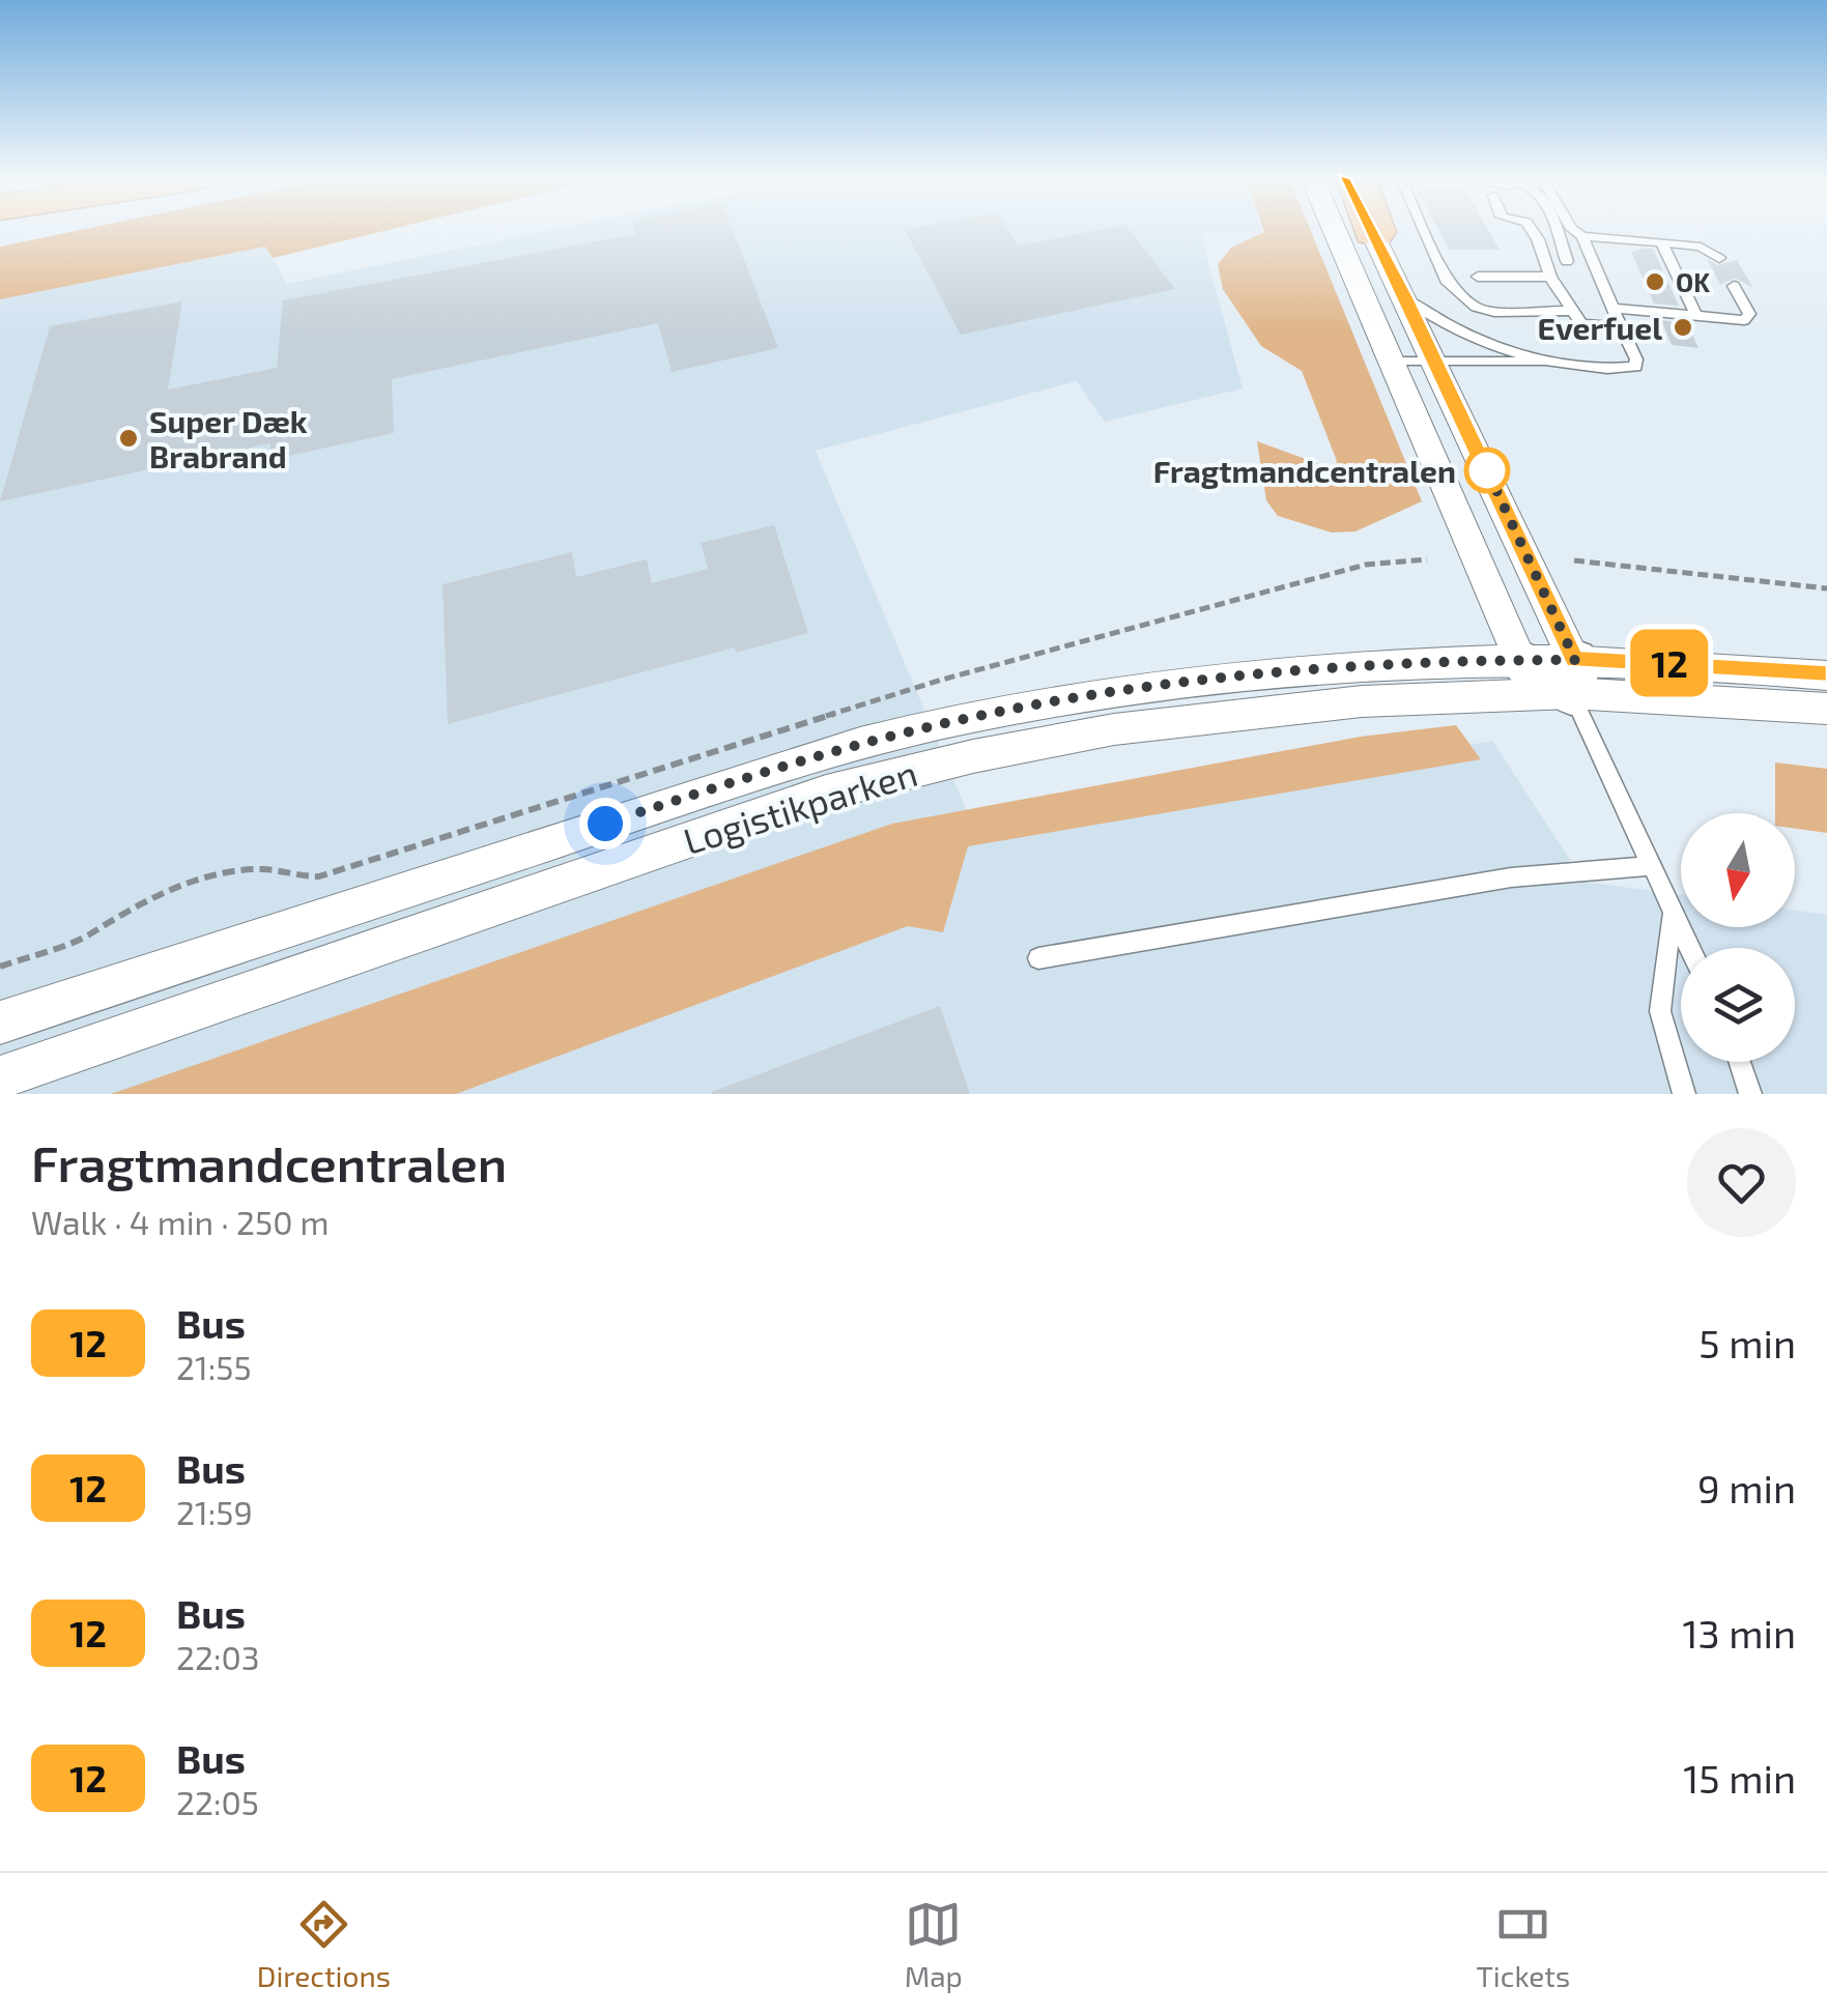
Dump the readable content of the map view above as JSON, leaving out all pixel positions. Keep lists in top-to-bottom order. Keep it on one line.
{"streets":{"street":["Logistikparken"]},"places":["OK","Everfuel","Super Dæk Brabrand","Fragtmandcentralen"],"lines":["bus line 12"],"north":"bottom","page":{"on_map":"12","heading":["Fragtmandcentralen","Walk · 4 min · 250 m"],"list":[{"mark":"12","name":"Bus","note":"21:55","value":"5 min"},{"mark":"12","name":"Bus","note":"21:59","value":"9 min"},{"mark":"12","name":"Bus","note":"22:03","value":"13 min"},{"mark":"12","name":"Bus","note":"22:05","value":"15 min"}],"tabs":["Directions","Map","Tickets"]}}
